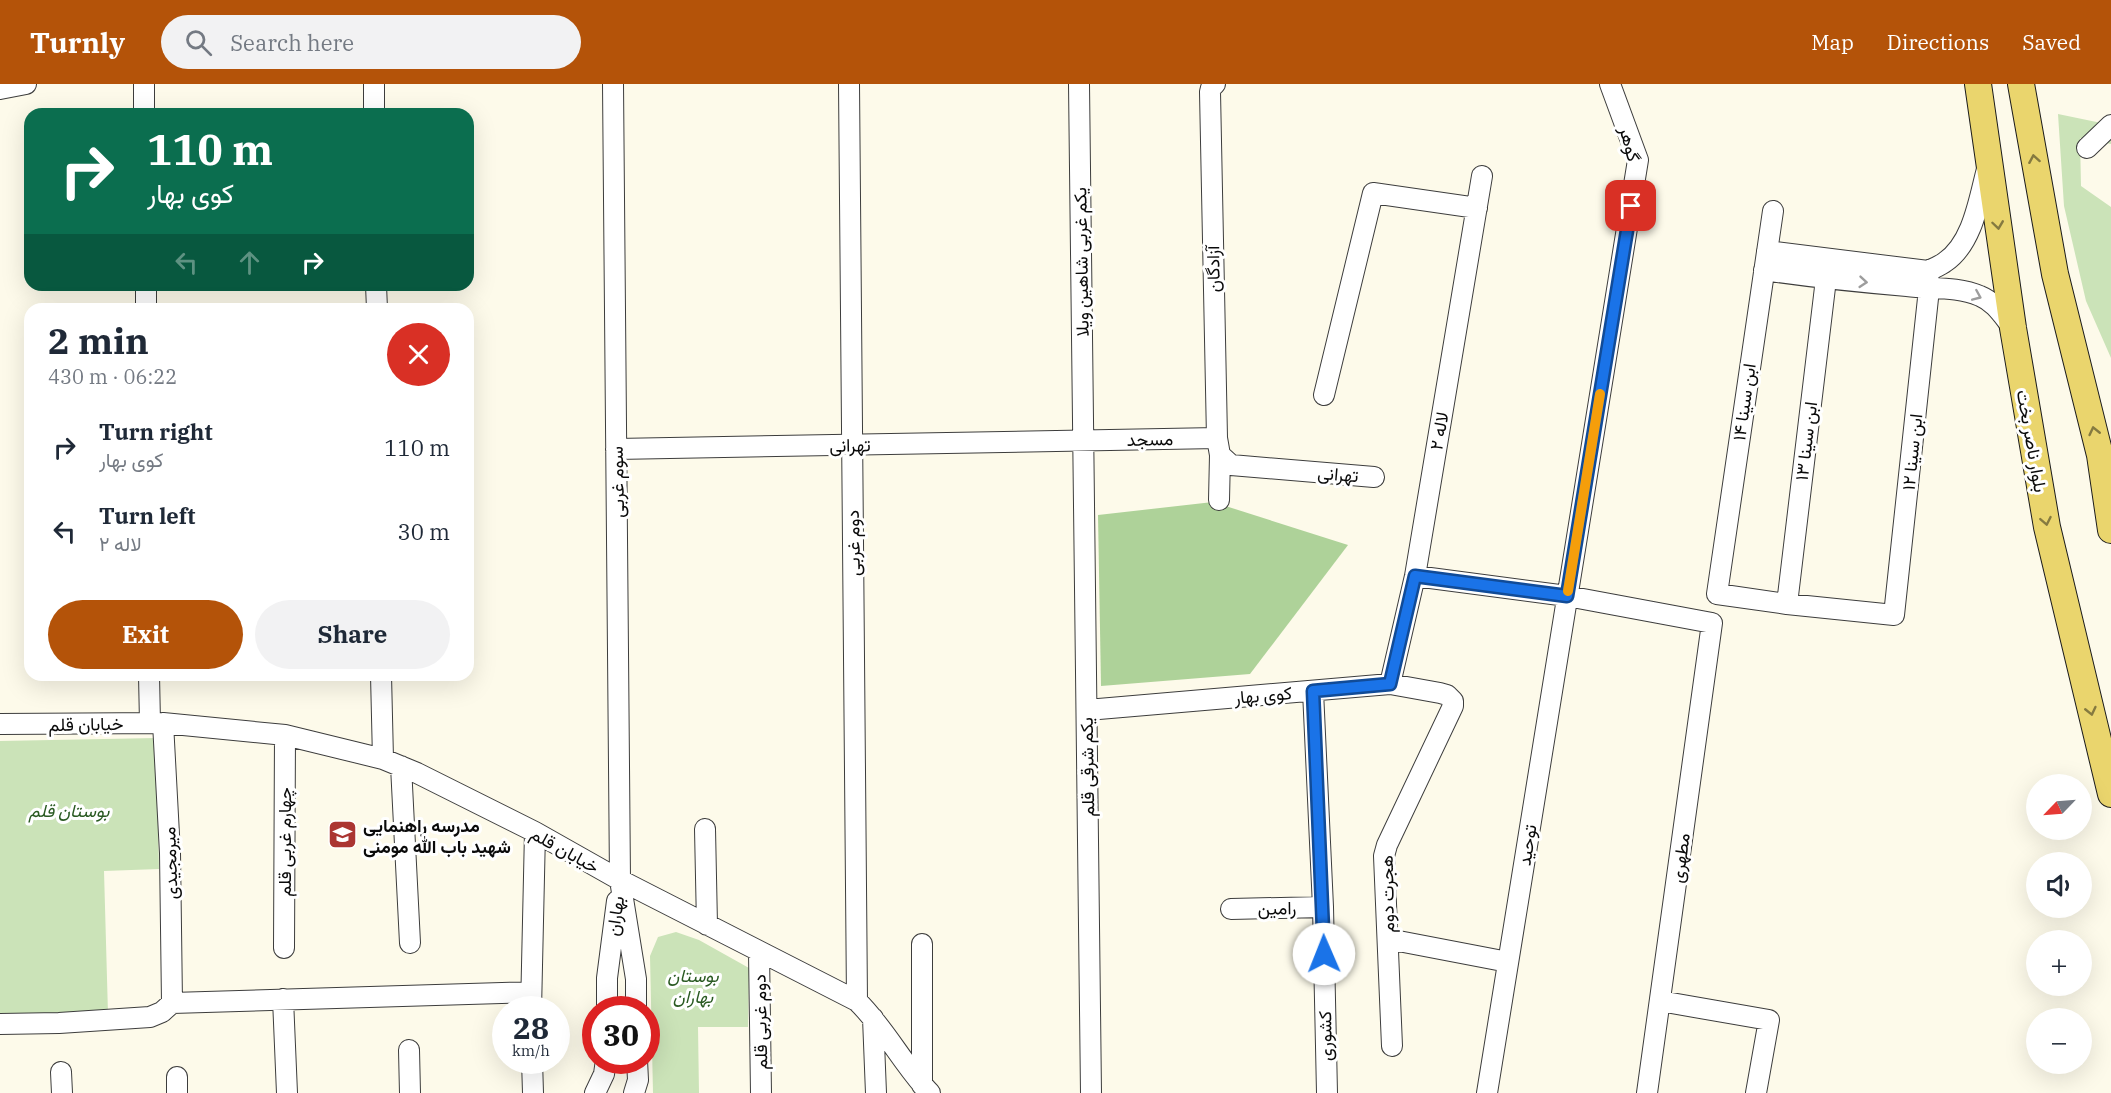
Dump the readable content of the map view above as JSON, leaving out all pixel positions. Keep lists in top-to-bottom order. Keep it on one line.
{"streets":{"main road":["بلوار ناصر بخت"],"street":["گوهر","یکم غربی شاهین ویلا","آزادگان","ابن سینا ۱۴","لاله ۲","مسجد","ابن سینا ۱۳","تهرانی","ابن سینا ۱۲","سوم غربی","دوم غربی","کوی بهار","خیابان قلم","یکم شرقی قلم","چهارم غربی قلم","توحید","مطهری","میرمجیدی","هجرت دوم","رامین","بهاران","دوم غربی قلم","کشوری"]},"crossings":[["گوهر","توحید"],["گوهر","مطهری"],["یکم غربی شاهین ویلا","مسجد"],["یکم غربی شاهین ویلا","تهرانی"],["یکم غربی شاهین ویلا","یکم شرقی قلم"],["آزادگان","مسجد"],["آزادگان","تهرانی"],["ابن سینا ۱۴","ابن سینا ۱۳"],["ابن سینا ۱۴","ابن سینا ۱۲"],["لاله ۲","کوی بهار"],["مسجد","تهرانی"],["مسجد","یکم شرقی قلم"],["ابن سینا ۱۳","ابن سینا ۱۲"],["تهرانی","سوم غربی"],["تهرانی","دوم غربی"],["تهرانی","یکم شرقی قلم"],["سوم غربی","خیابان قلم"],["سوم غربی","بهاران"],["دوم غربی","خیابان قلم"],["کوی بهار","یکم شرقی قلم"],["کوی بهار","هجرت دوم"],["کوی بهار","کشوری"],["خیابان قلم","چهارم غربی قلم"],["خیابان قلم","میرمجیدی"],["خیابان قلم","بهاران"],["خیابان قلم","دوم غربی قلم"],["توحید","مطهری"],["رامین","کشوری"]],"parks":["بوستان قلم","بوستان بهاران"],"places":{"school or university":["مدرسه راهنمایی شهید باب الله مومنی"]},"north":"bottom left","page":{"header":"Turnly","search":"Search here","nav":["Map","Directions","Saved"],"turn":["110 m","کوی بهار"],"heading":["2 min","430 m · 06:22"],"list":[{"name":"Turn right","note":"کوی بهار","value":"110 m"},{"name":"Turn left","note":"لاله ۲","value":"30 m"}],"buttons":["Exit","Share"],"map_buttons":["+","−"],"speed":"28 km/h","limit":"30"}}
